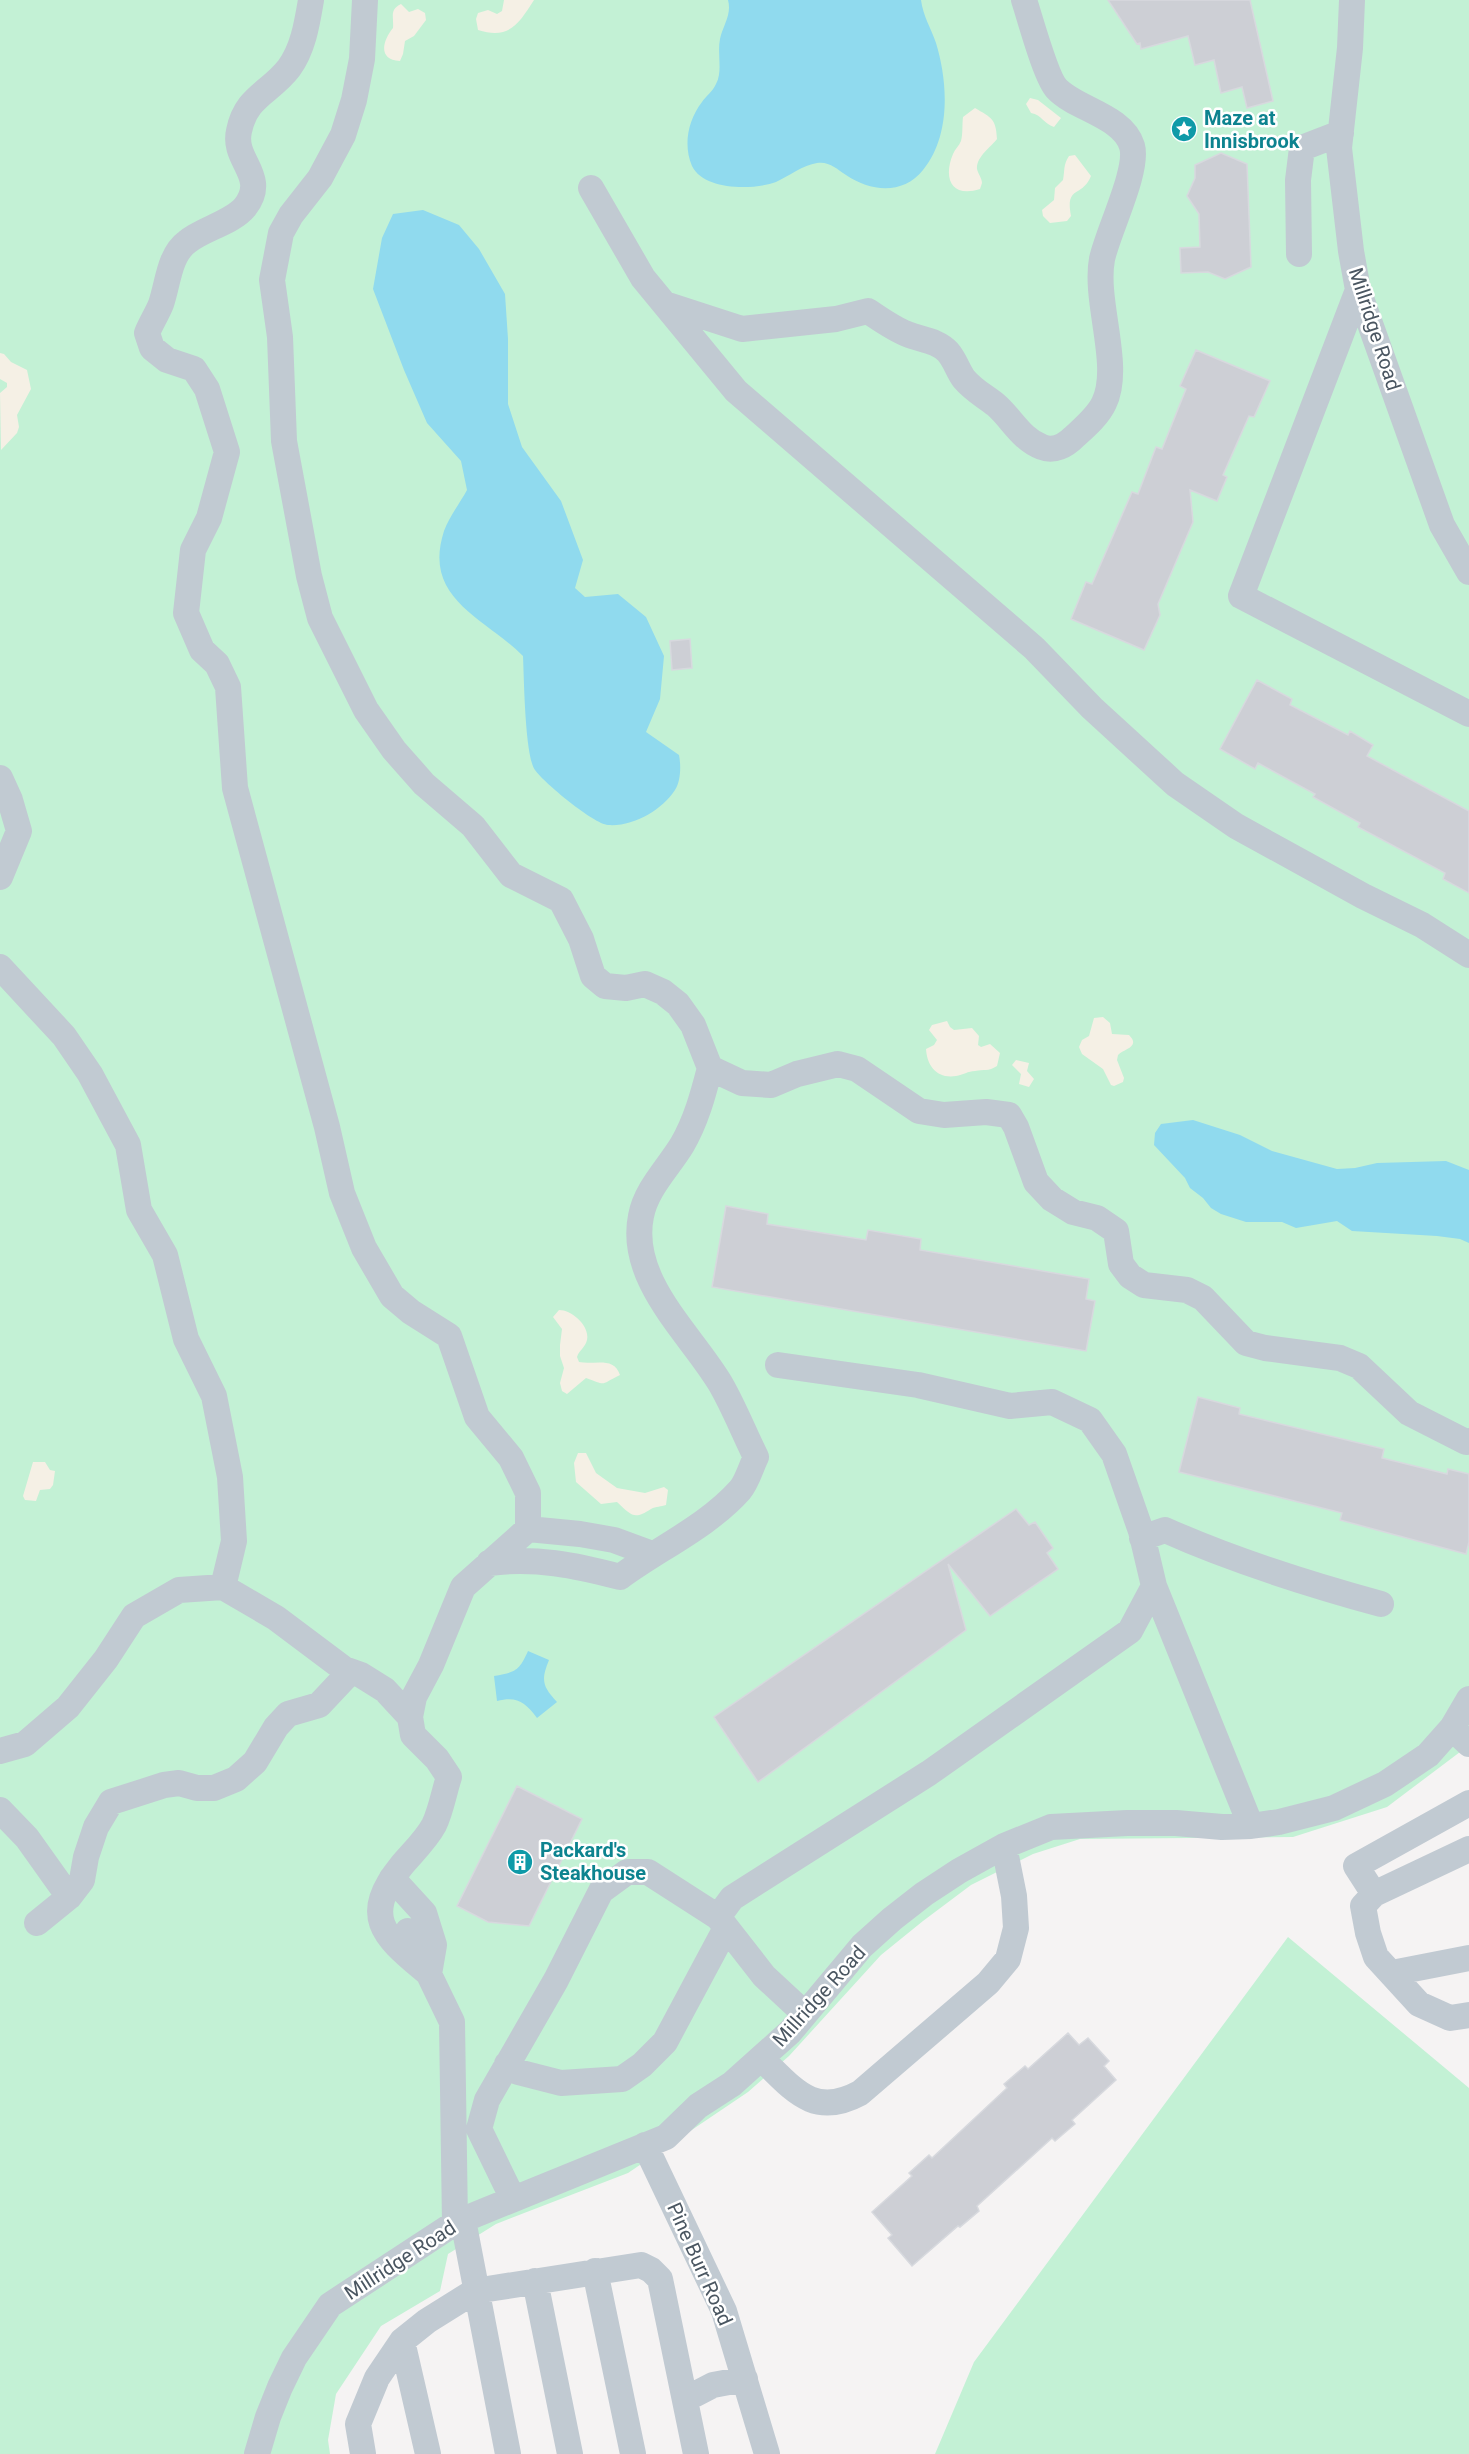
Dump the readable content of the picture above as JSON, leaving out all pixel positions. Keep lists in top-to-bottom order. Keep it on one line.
{"streets":{"street":["Millridge Road","Pine Burr Road"]},"crossings":[["Millridge Road","Pine Burr Road"]],"places":{"place":["Maze at Innisbrook"],"building":["Packard's Steakhouse"]}}
